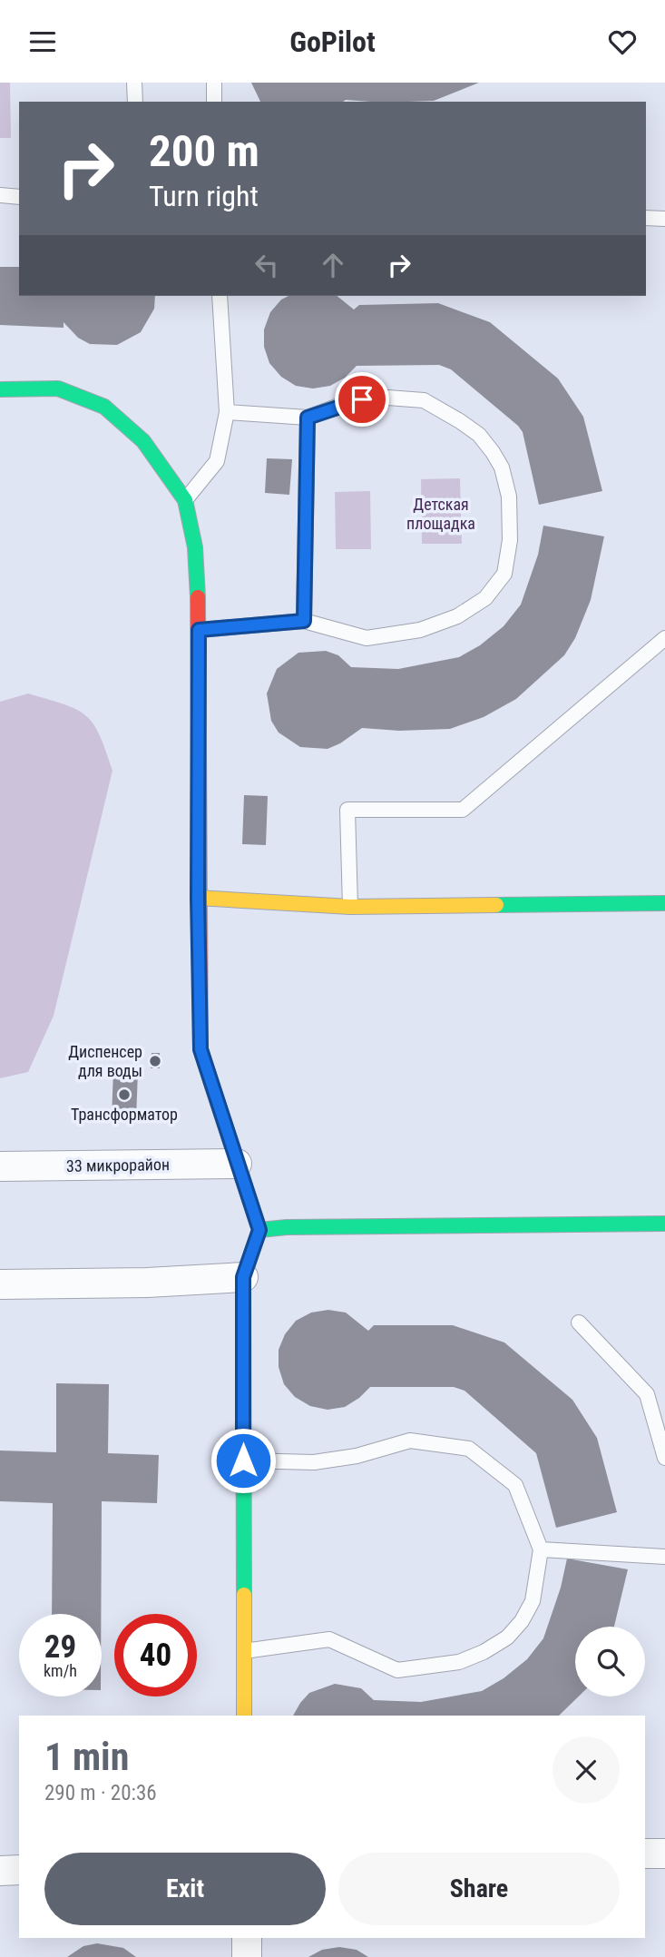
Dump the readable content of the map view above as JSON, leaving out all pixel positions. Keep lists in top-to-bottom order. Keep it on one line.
{"streets":{"street":["33 микрорайон"]},"parks":["Детская площадка"],"places":["Диспенсер для воды","Трансформатор"],"page":{"header":"GoPilot","turn":["200 m","Turn right"],"speed":"29 km/h","limit":"40","heading":["1 min","290 m · 20:36"],"buttons":["Exit","Share"]}}
